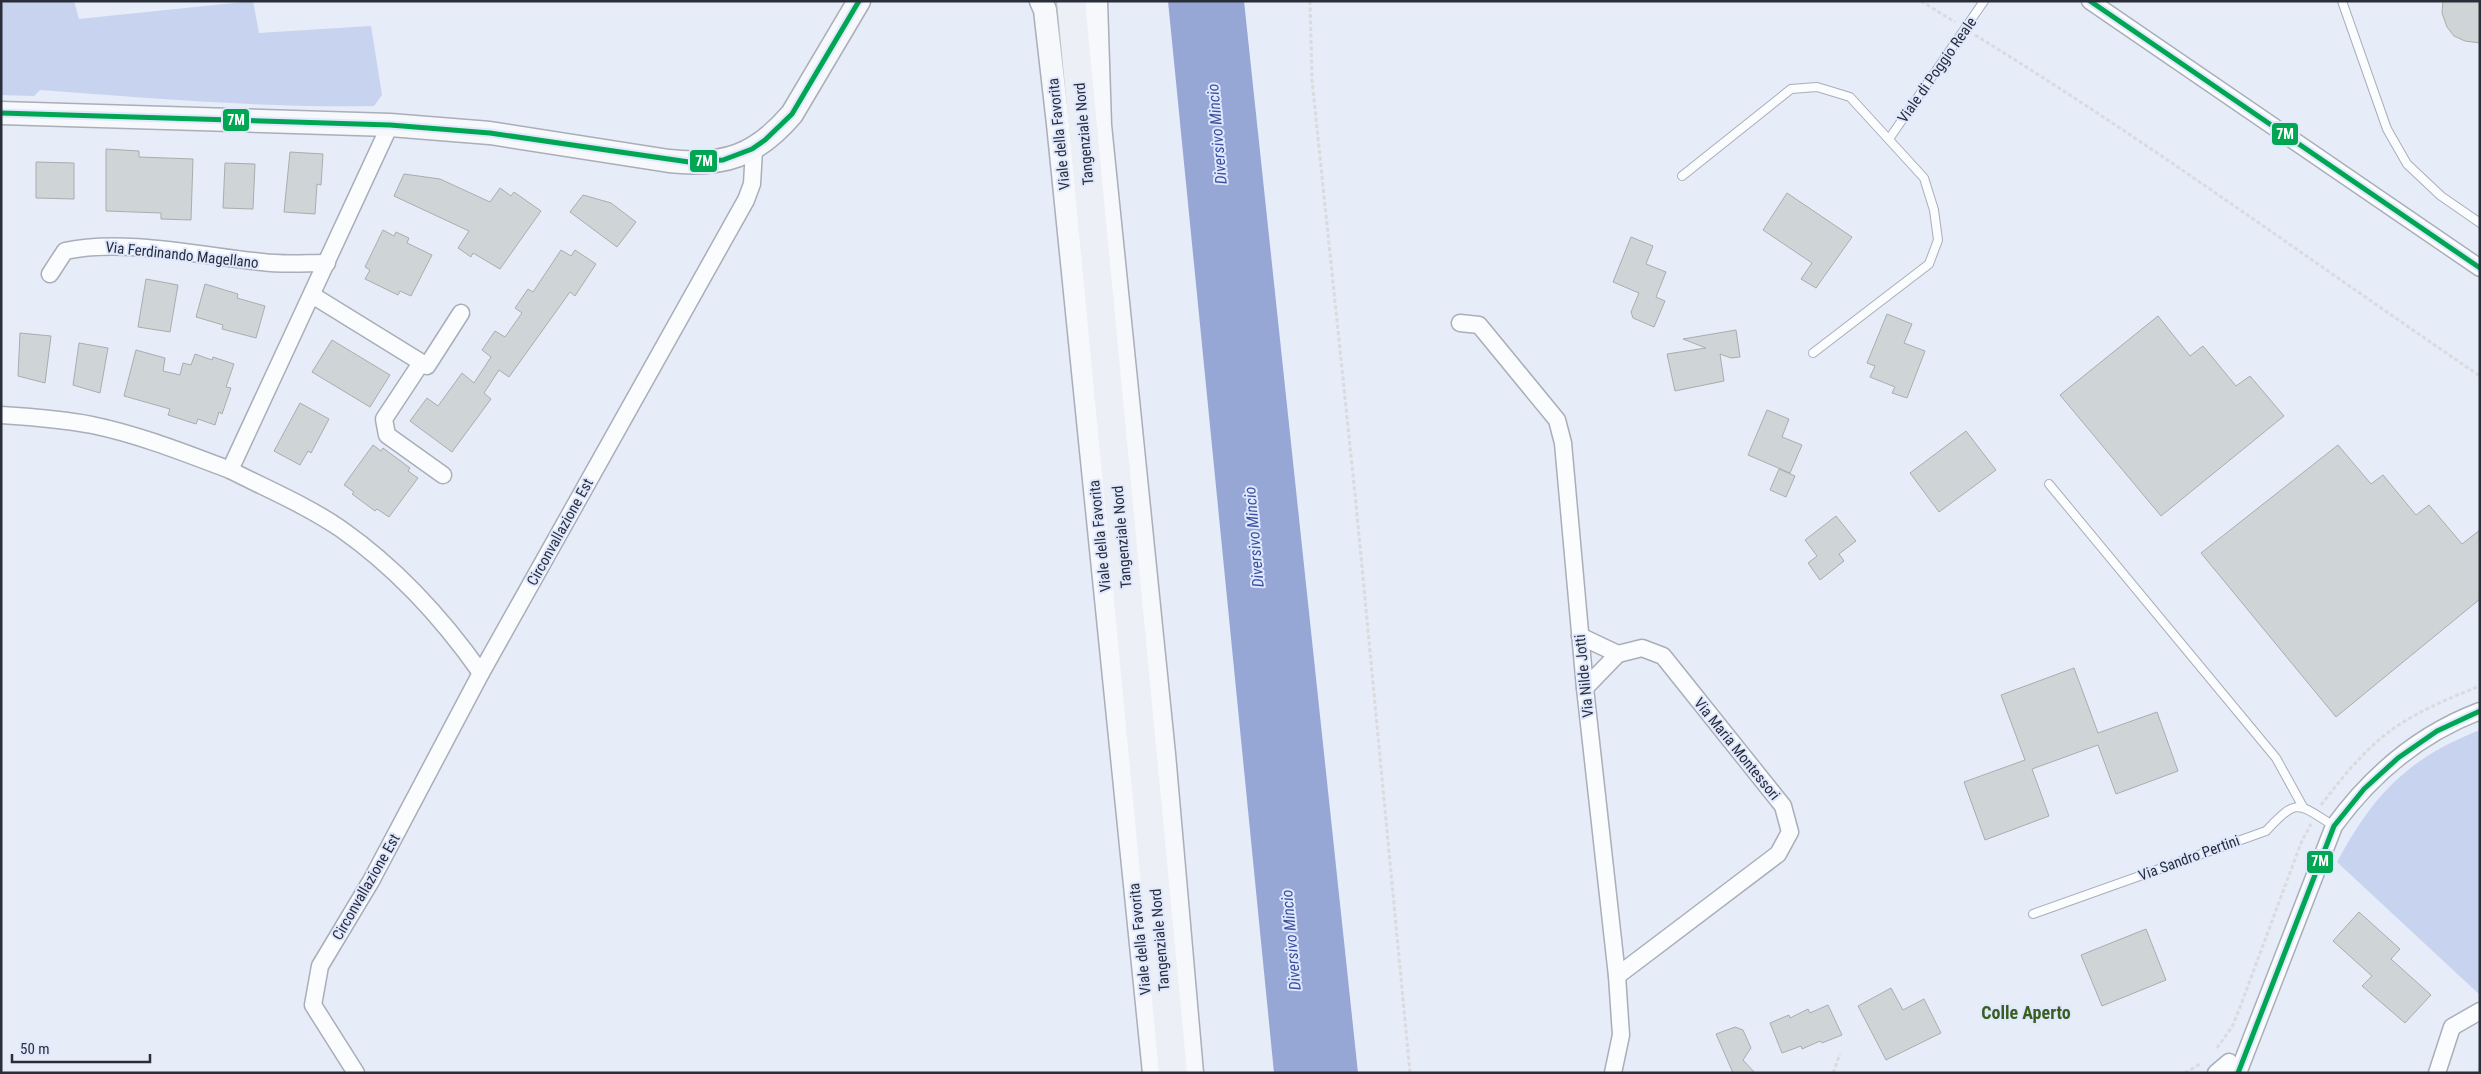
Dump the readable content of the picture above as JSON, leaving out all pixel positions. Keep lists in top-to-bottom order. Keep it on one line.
{"streets":{"highway":["Tangenziale Nord"],"main road":["Viale della Favorita"],"street":["Via Ferdinando Magellano","Circonvallazione Est","Via Nilde Jotti","Via Maria Montessori"],"lane":["Viale di Poggio Reale","Via Sandro Pertini"]},"crossings":[["Via Nilde Jotti","Via Maria Montessori"]],"districts":["Colle Aperto"],"water":["Diversivo Mincio"],"lines":["transit line 7M"],"scale_bar":"50 m"}
